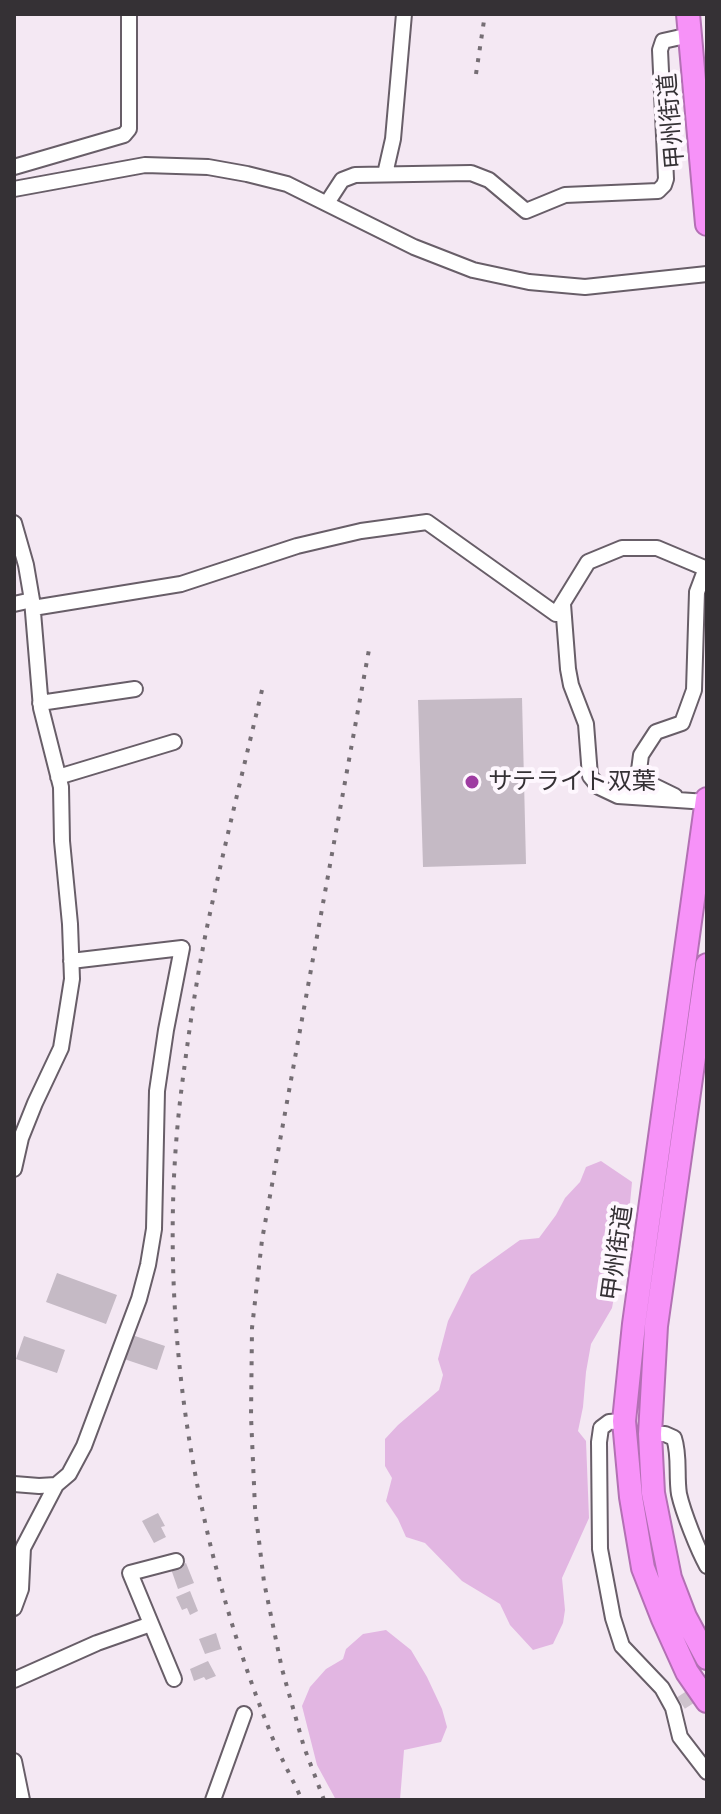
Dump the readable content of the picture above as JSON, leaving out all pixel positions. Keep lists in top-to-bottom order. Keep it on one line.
{"streets":{"highway":["甲州街道"]},"places":["サテライト双葉"]}
